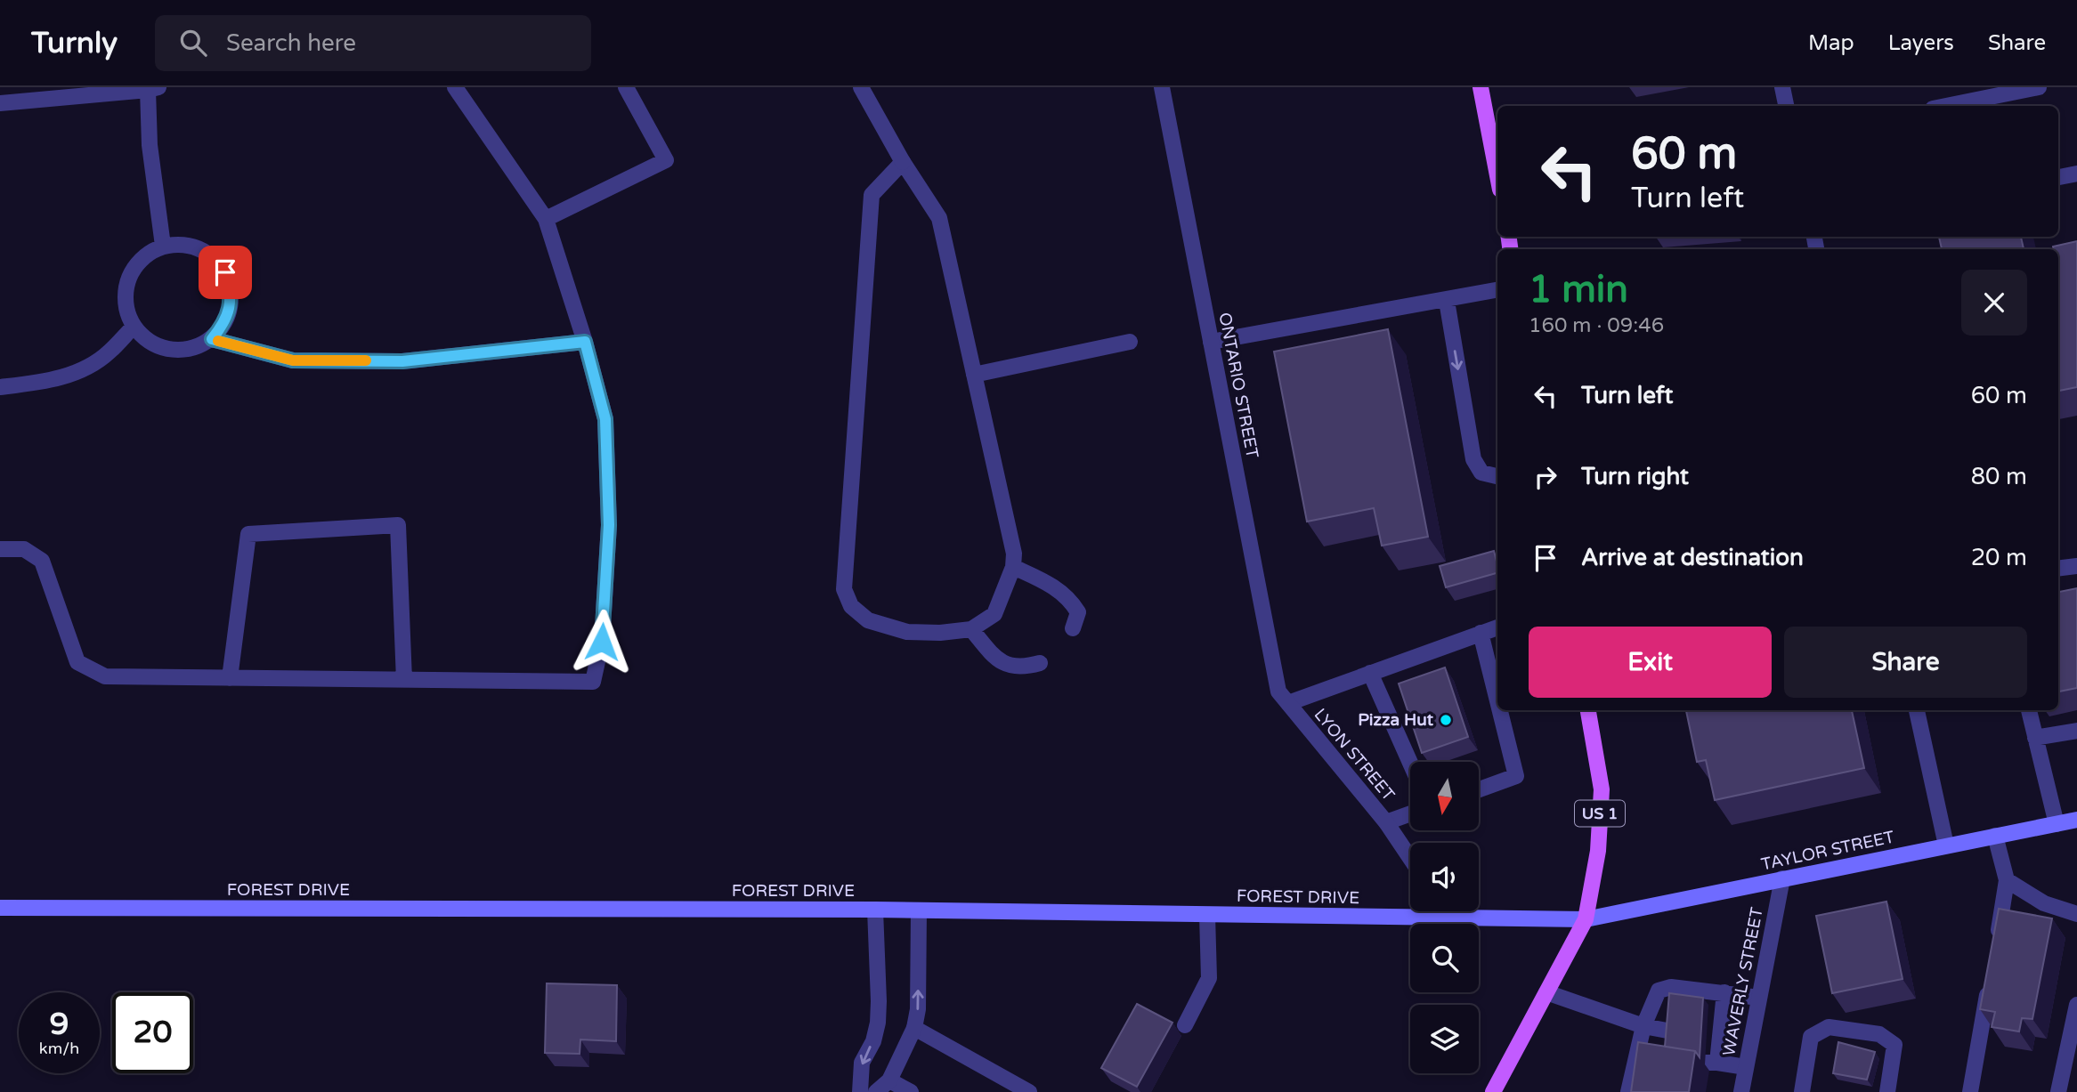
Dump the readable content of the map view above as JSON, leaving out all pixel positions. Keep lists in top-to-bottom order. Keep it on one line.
{"streets":{"main road":["US 1","TAYLOR STREET","FOREST DRIVE"],"street":["ONTARIO STREET","LYON STREET","WAVERLY STREET"]},"crossings":[["ONTARIO STREET","LYON STREET"],["US 1","TAYLOR STREET"],["US 1","FOREST DRIVE"],["TAYLOR STREET","FOREST DRIVE"],["TAYLOR STREET","WAVERLY STREET"]],"places":["Pizza Hut"],"north":"bottom","page":{"header":"Turnly","search":"Search here","nav":["Map","Layers","Share"],"turn":["60 m","Turn left"],"heading":["1 min","160 m · 09:46"],"list":[{"name":"Turn left","value":"60 m"},{"name":"Turn right","value":"80 m"},{"name":"Arrive at destination","value":"20 m"}],"buttons":["Exit","Share"],"speed":"9 km/h","limit":"20"}}
